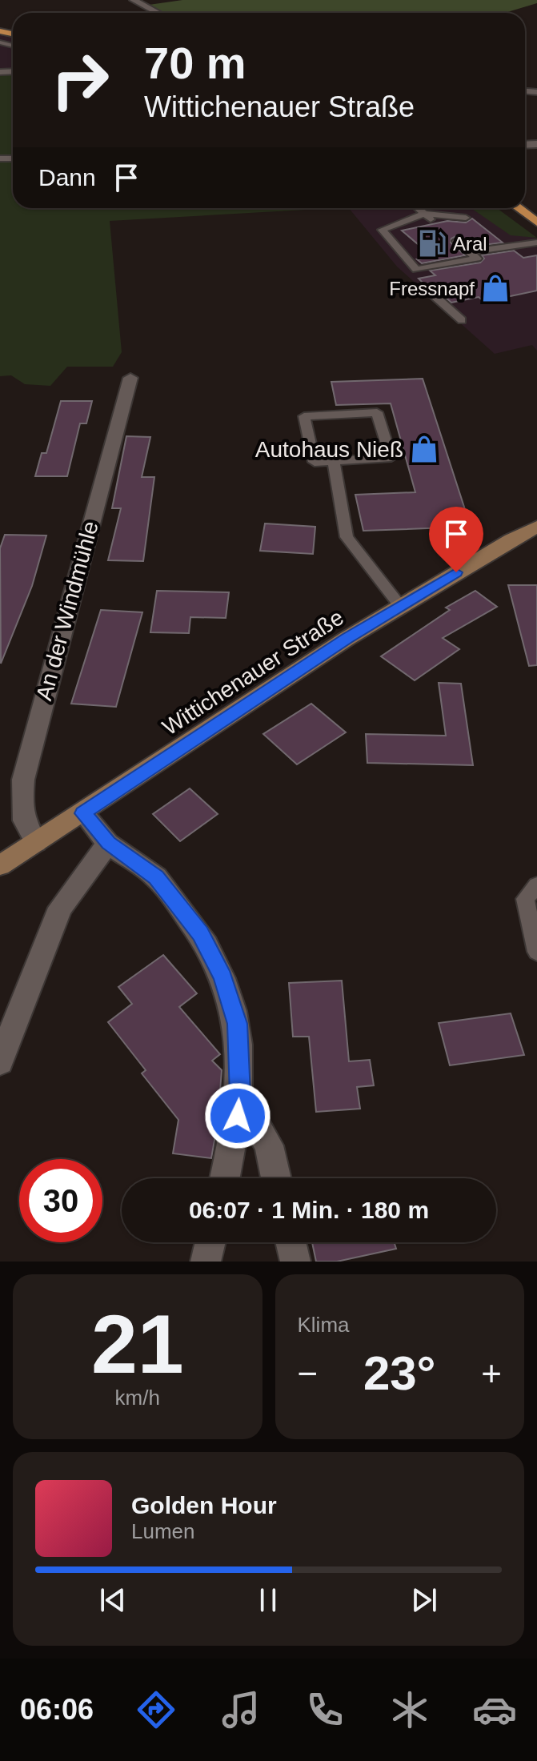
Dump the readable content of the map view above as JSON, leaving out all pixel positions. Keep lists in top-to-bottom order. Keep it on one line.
{"streets":{"main road":["Wittichenauer Straße"],"street":["An der Windmühle"]},"crossings":[["An der Windmühle","Wittichenauer Straße"]],"places":{"fuel station":["Aral"],"shop":["Fressnapf","Autohaus Nieß"]},"page":{"turn":["70 m","Wittichenauer Straße"],"then":"Dann","limit":"30","trip":"06:07 · 1 Min. · 180 m","tile":[["21","km/h"],"Klima"],"heat":["−","23°","+"],"song":["Golden Hour","Lumen"],"tabs":"06:06"}}
